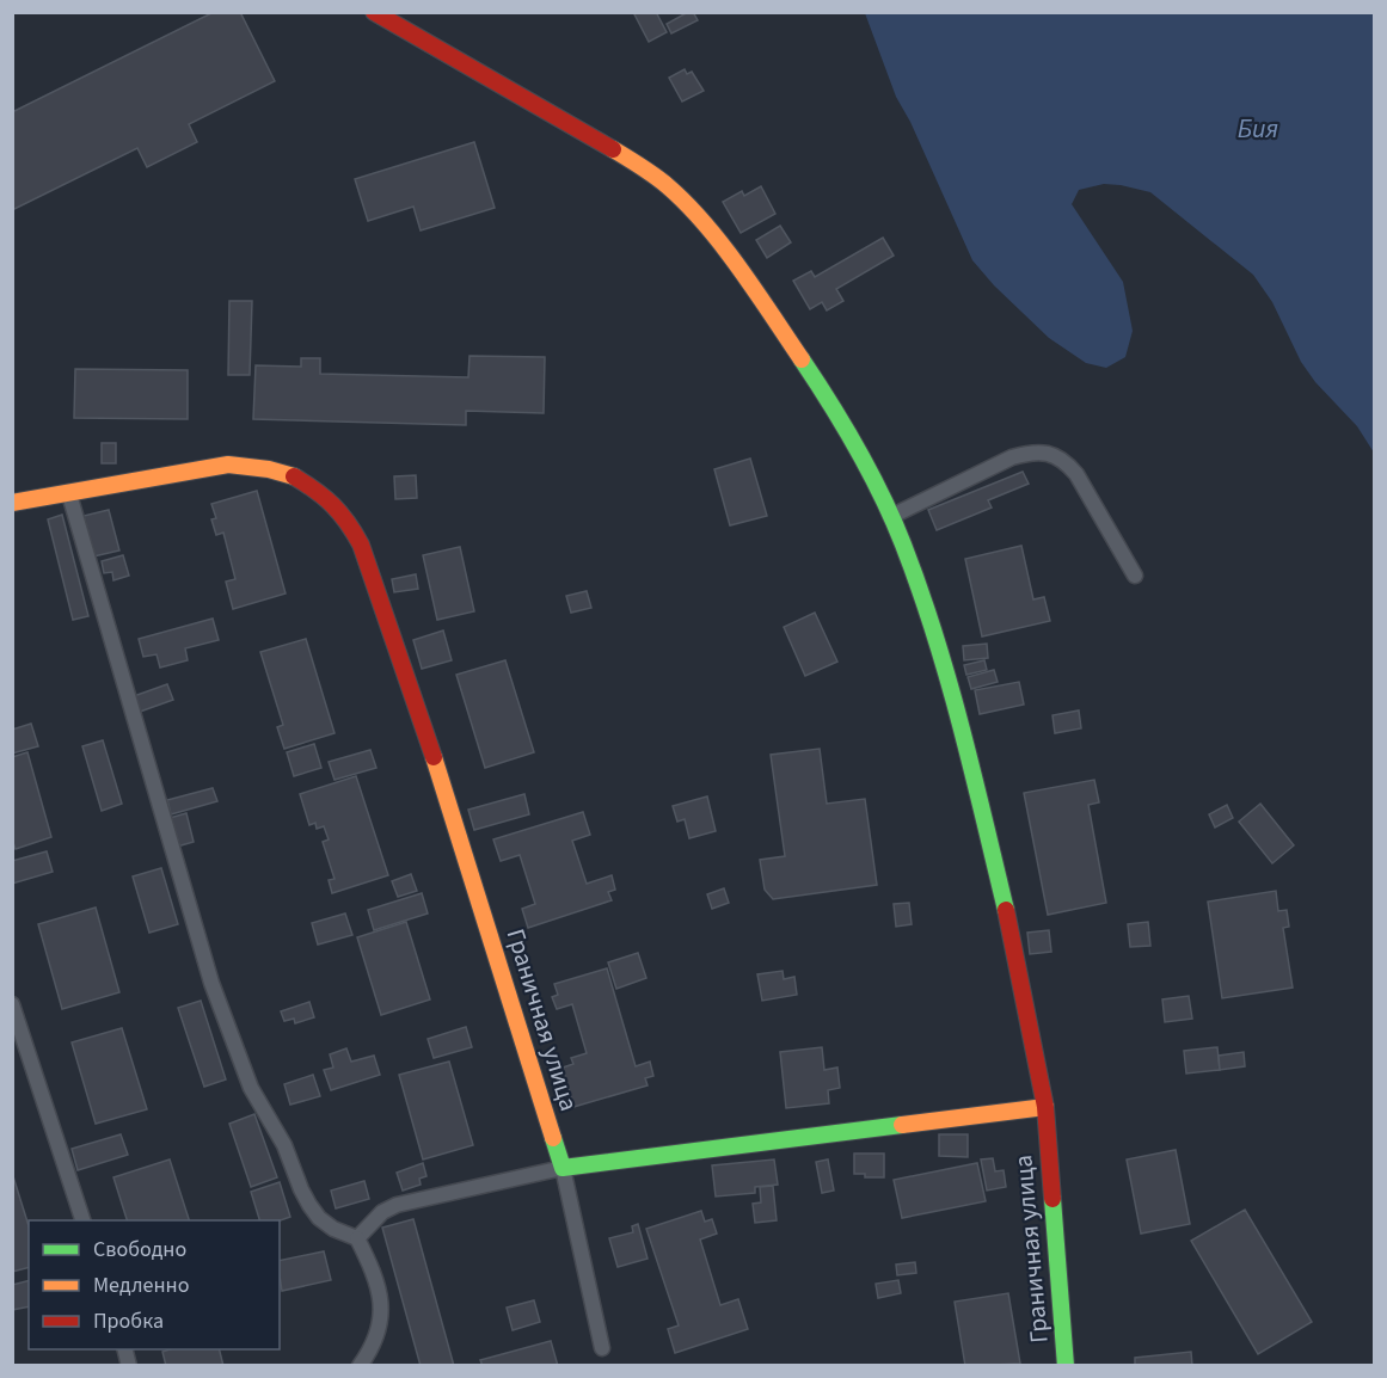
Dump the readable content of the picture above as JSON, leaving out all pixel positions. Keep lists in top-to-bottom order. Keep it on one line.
{"streets":{"street":["Граничная улица"]},"water":["Бия"],"legend":["Свободно","Медленно","Пробка"]}
